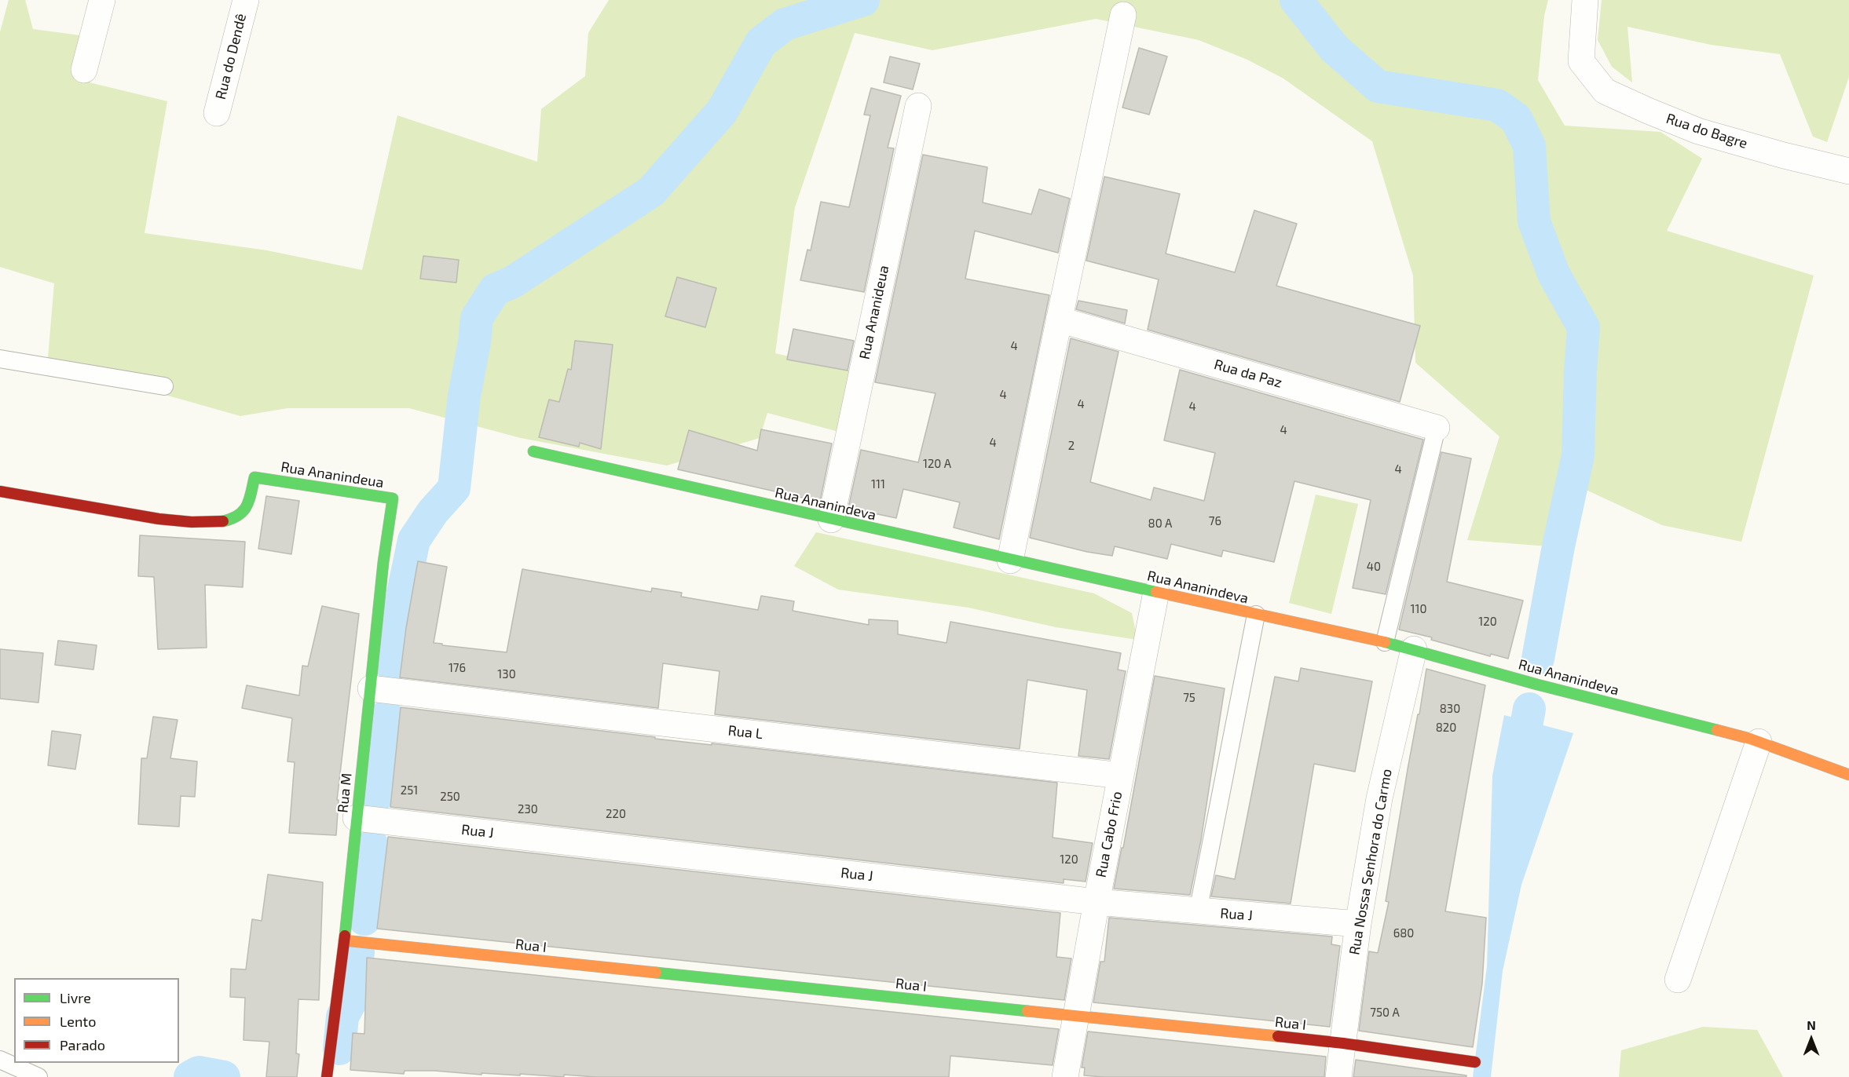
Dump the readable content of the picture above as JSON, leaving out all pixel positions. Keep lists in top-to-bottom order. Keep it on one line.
{"streets":{"street":["Rua do Dendê","Rua do Bagre","Rua Ananideua","Rua da Paz","Rua Ananindeua","Rua Ananindeva","Rua L","Rua M","Rua J","Rua Cabo Frio","Rua Nossa Senhora do Carmo","Rua I"]},"crossings":[["Rua Ananideua","Rua Ananindeva"],["Rua Ananindeua","Rua M"],["Rua Ananindeva","Rua Cabo Frio"],["Rua Ananindeva","Rua Nossa Senhora do Carmo"],["Rua L","Rua M"],["Rua L","Rua Cabo Frio"],["Rua M","Rua J"],["Rua M","Rua I"],["Rua J","Rua Cabo Frio"],["Rua J","Rua Nossa Senhora do Carmo"],["Rua Cabo Frio","Rua I"],["Rua Nossa Senhora do Carmo","Rua I"]],"house_numbers":["4","4","4","4","4","4","2","120 A","4","111","76","80 A","40","110","120","176","130","75","830","820","251","250","230","220","120","680","750 A"],"legend":["Livre","Lento","Parado"],"north":"top"}
